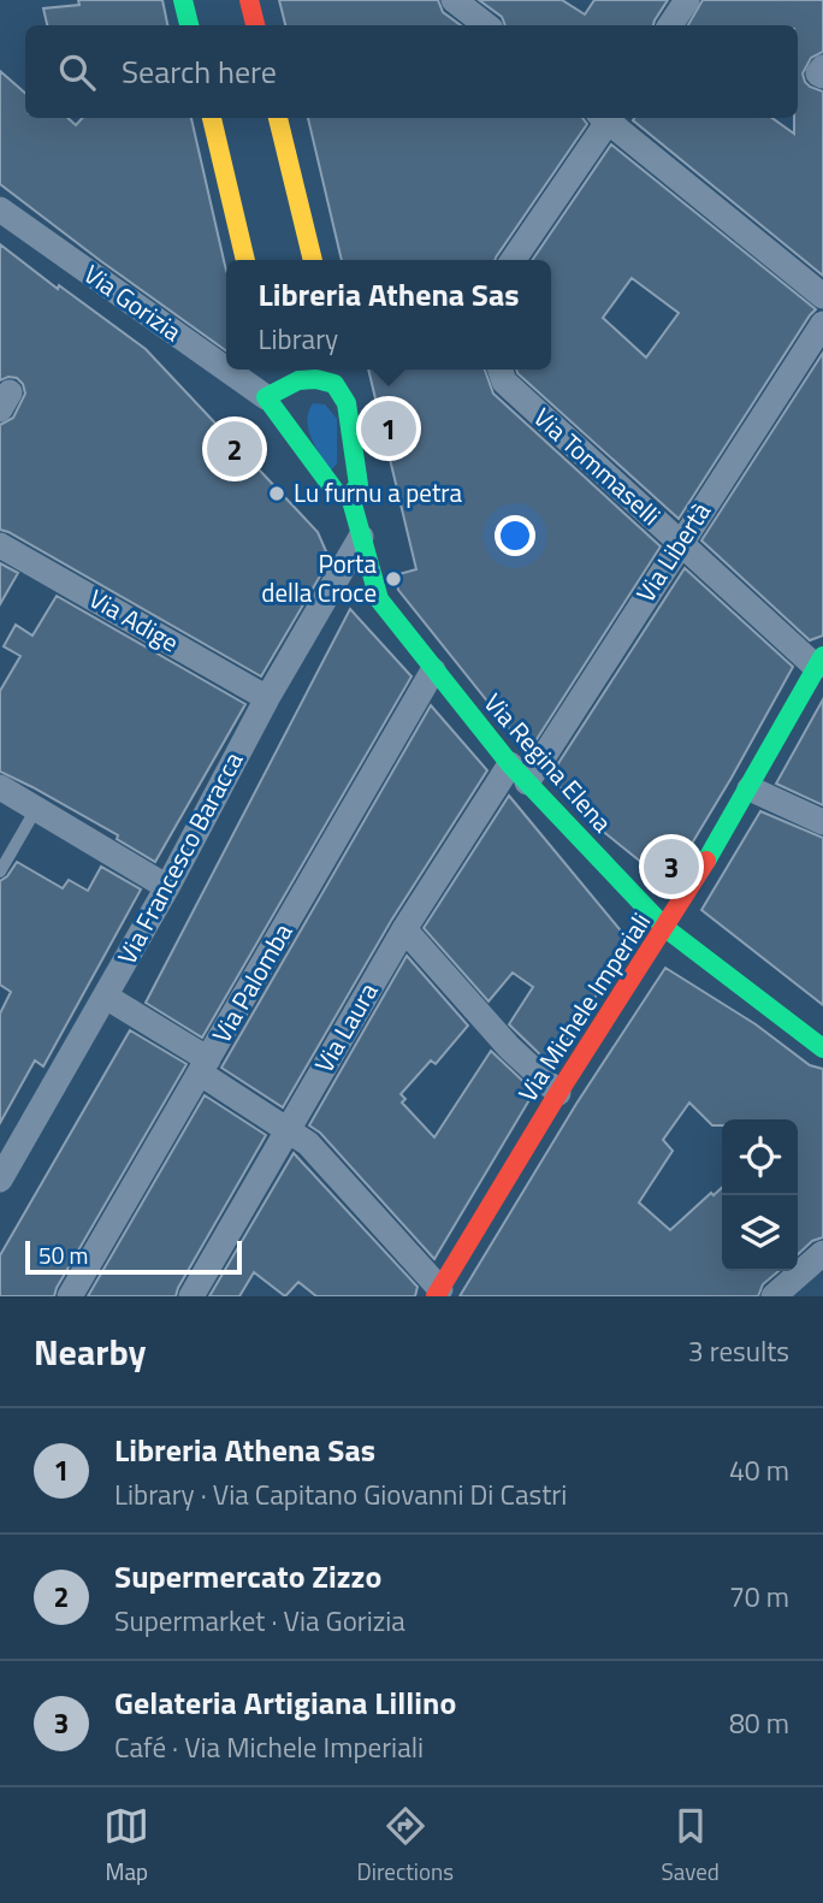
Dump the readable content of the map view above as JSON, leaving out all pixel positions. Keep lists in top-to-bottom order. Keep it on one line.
{"streets":{"street":["Via Gorizia","Via Tommaselli","Via Libertà","Via Adige","Via Regina Elena","Via Francesco Baracca","Via Palomba","Via Michele Imperiali","Via Laura"]},"crossings":[["Via Tommaselli","Via Libertà"],["Via Tommaselli","Via Michele Imperiali"],["Via Libertà","Via Regina Elena"],["Via Libertà","Via Laura"],["Via Adige","Via Francesco Baracca"],["Via Regina Elena","Via Francesco Baracca"],["Via Regina Elena","Via Palomba"],["Via Regina Elena","Via Michele Imperiali"],["Via Regina Elena","Via Laura"]],"places":["Lu furnu a petra","Porta della Croce"],"scale_bar":"50 m","page":{"search":"Search here","popup":["Libreria Athena Sas","Library"],"pins":["1","2","3"],"scale":"50 m","heading":["Nearby","3 results"],"list":[{"mark":"1","name":"Libreria Athena Sas","note":"Library · Via Capitano Giovanni Di Castri","value":"40 m"},{"mark":"2","name":"Supermercato Zizzo","note":"Supermarket · Via Gorizia","value":"70 m"},{"mark":"3","name":"Gelateria Artigiana Lillino","note":"Café · Via Michele Imperiali","value":"80 m"}],"nav":["Map","Directions","Saved"]}}
